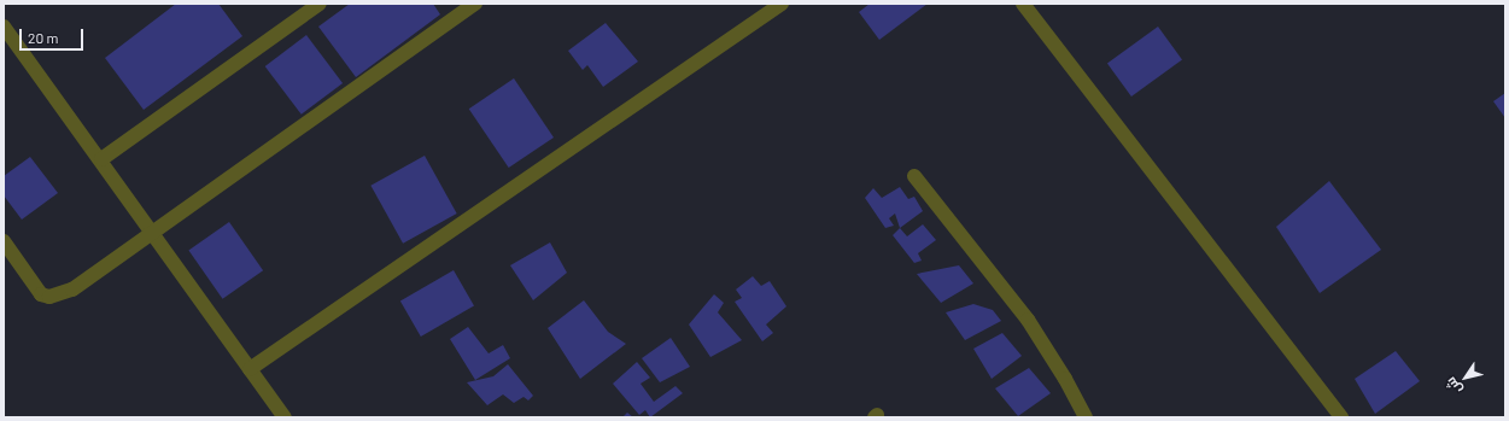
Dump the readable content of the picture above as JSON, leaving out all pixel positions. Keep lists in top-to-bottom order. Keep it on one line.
{"scale_bar":"20 m","north":"bottom left"}
